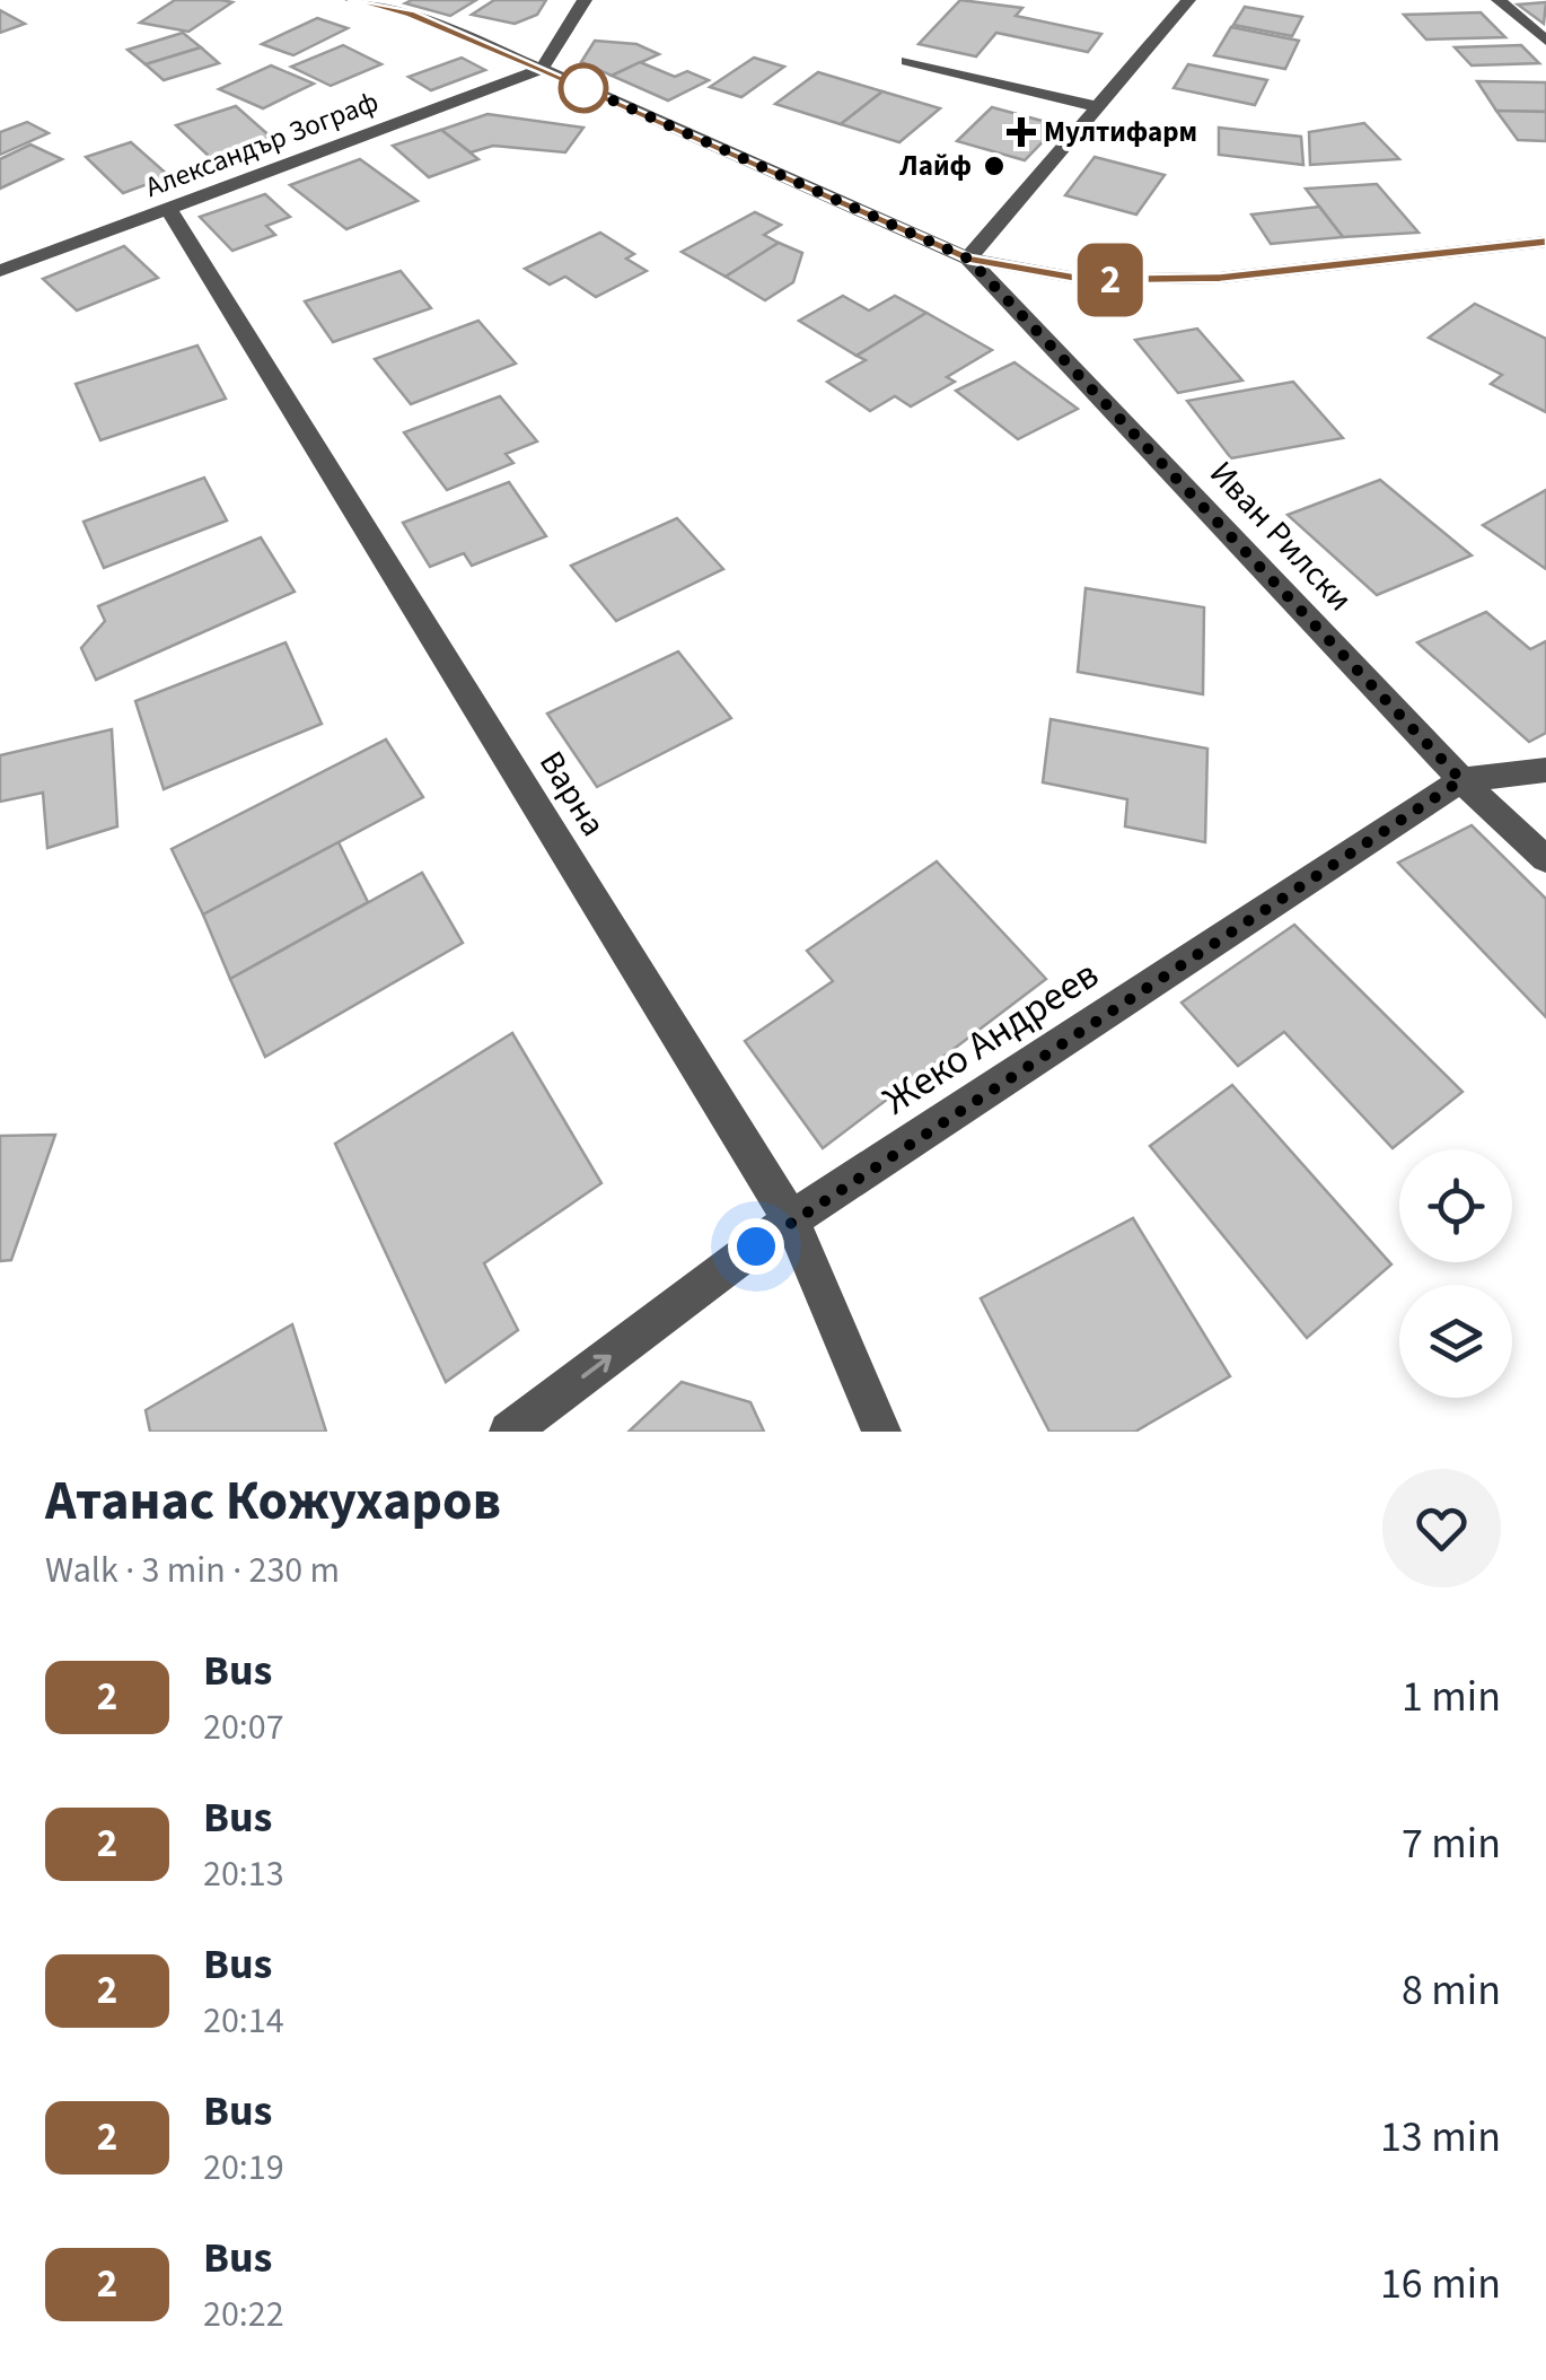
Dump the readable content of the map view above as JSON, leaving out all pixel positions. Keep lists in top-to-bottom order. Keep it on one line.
{"streets":{"street":["Александър Зограф","Иван Рилски","Варна","Жеко Андреев"]},"crossings":[["Александър Зограф","Варна"],["Иван Рилски","Жеко Андреев"],["Варна","Жеко Андреев"]],"places":{"health":["Мултифарм"],"other":["Лайф"]},"lines":["bus line 2"],"page":{"on_map":"2","heading":["Атанас Кожухаров","Walk · 3 min · 230 m"],"list":[{"mark":"2","name":"Bus","note":"20:07","value":"1 min"},{"mark":"2","name":"Bus","note":"20:13","value":"7 min"},{"mark":"2","name":"Bus","note":"20:14","value":"8 min"},{"mark":"2","name":"Bus","note":"20:19","value":"13 min"},{"mark":"2","name":"Bus","note":"20:22","value":"16 min"}]}}
